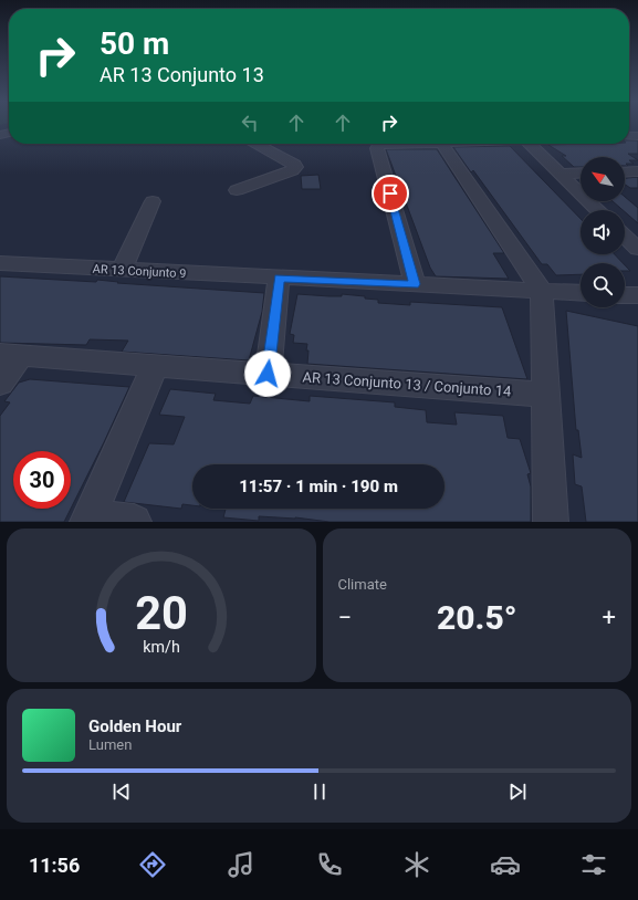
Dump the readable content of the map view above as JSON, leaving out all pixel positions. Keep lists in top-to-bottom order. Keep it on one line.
{"streets":{"street":["AR 13 Conjunto 9","AR 13 Conjunto 13 / Conjunto 14"]},"north":"top left","page":{"turn":["50 m","AR 13 Conjunto 13"],"limit":"30","trip":"11:57 · 1 min · 190 m","tile":"Climate","heat":["−","20.5°","+"],"song":["Golden Hour","Lumen"],"tabs":"11:56","gauge":["20","km/h"]}}
